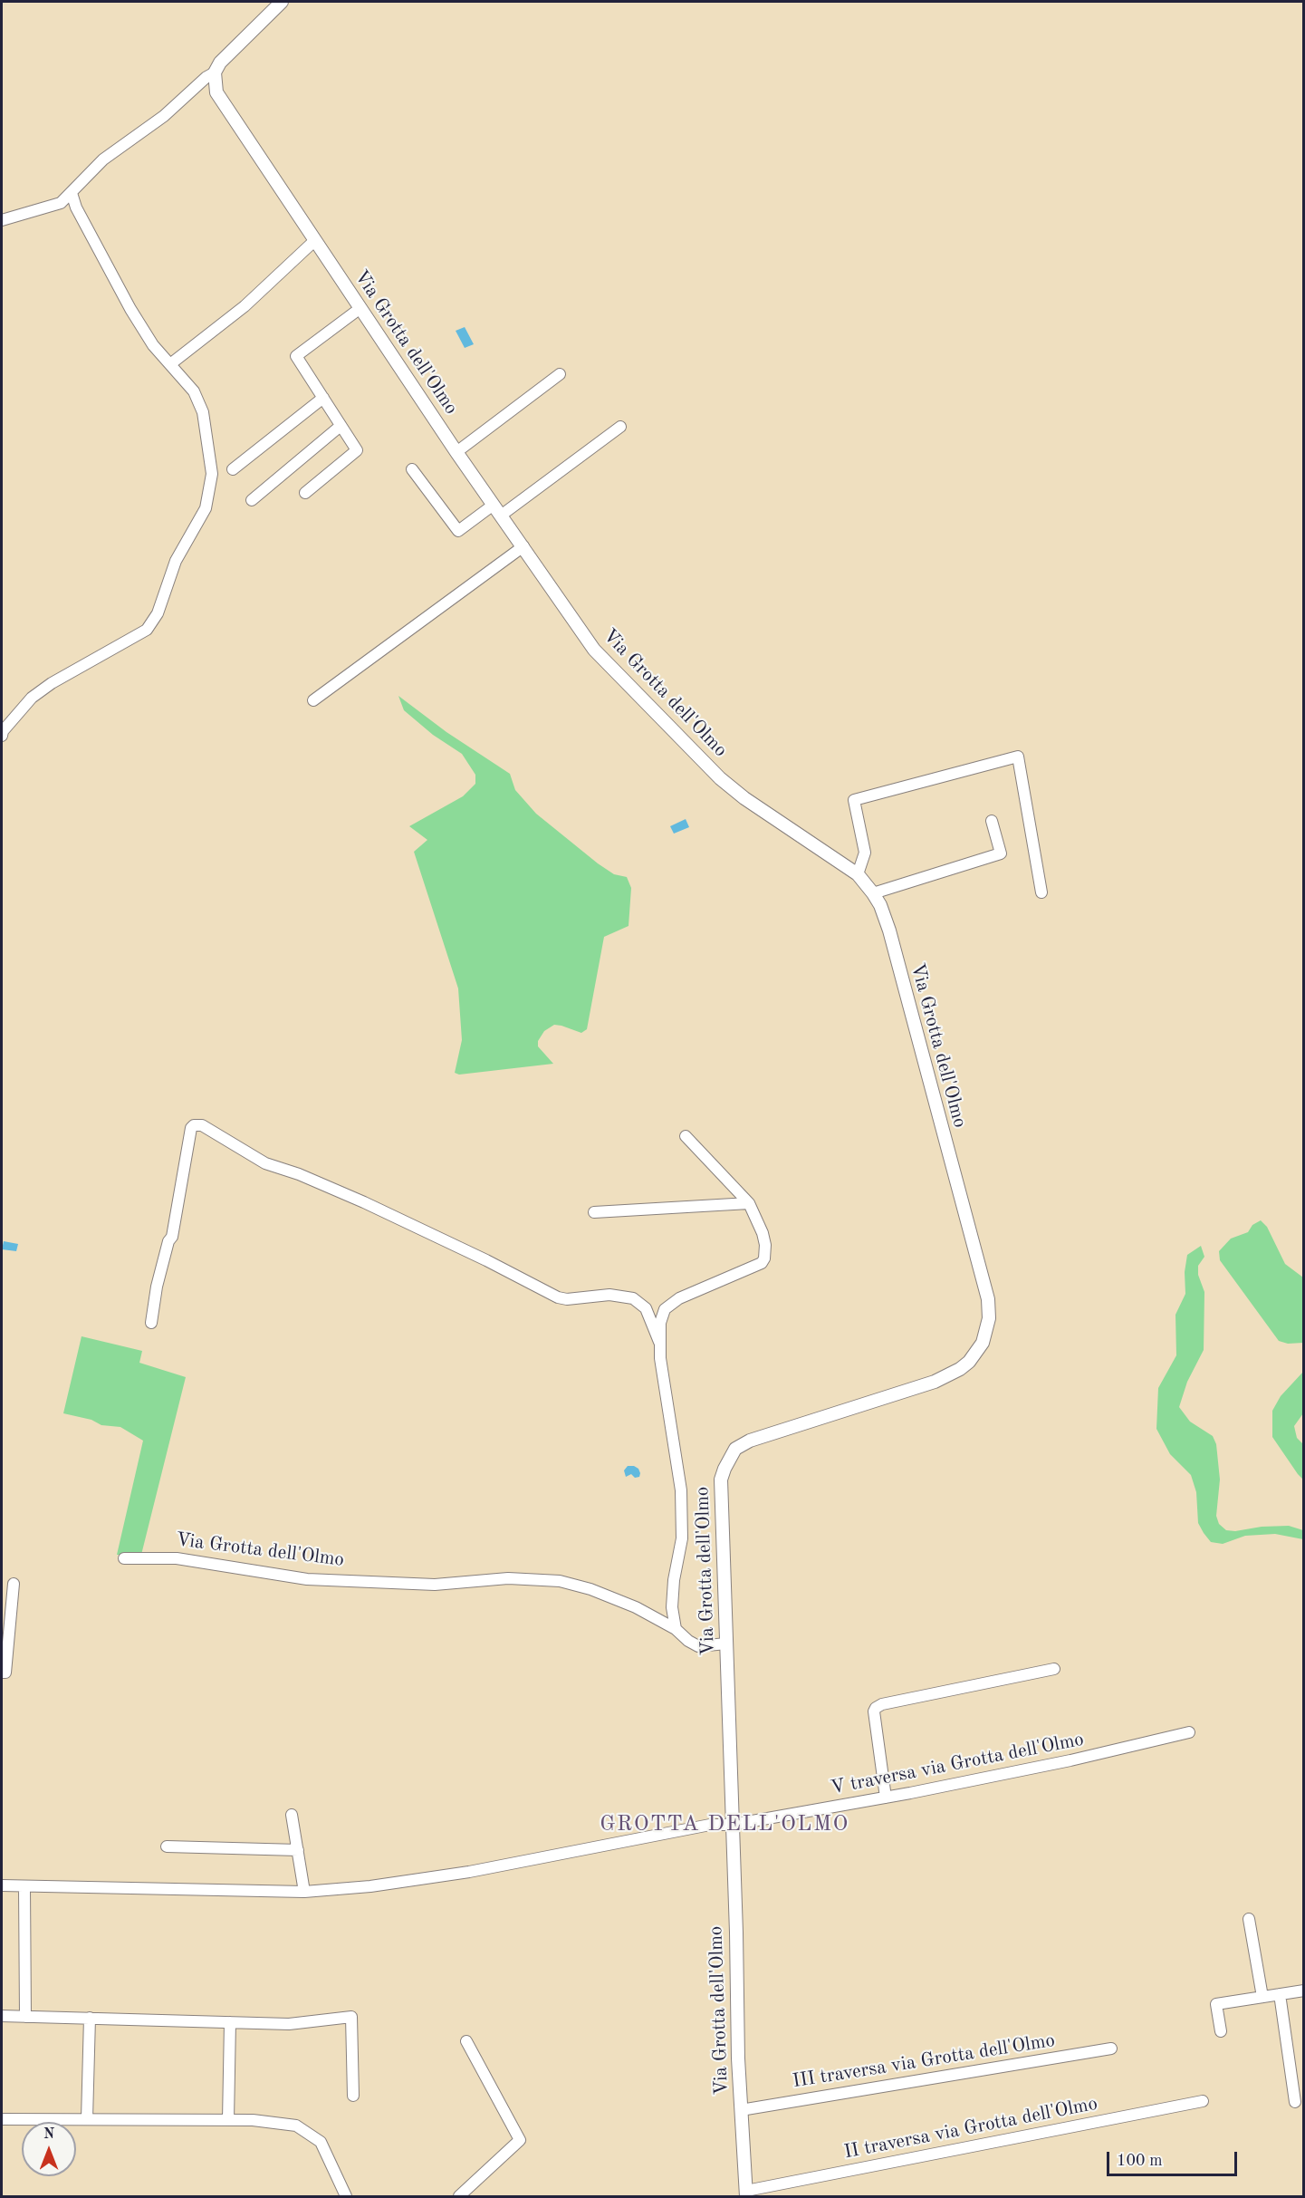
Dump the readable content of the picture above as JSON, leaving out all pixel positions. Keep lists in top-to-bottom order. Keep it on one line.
{"streets":{"street":["Via Grotta dell'Olmo","V traversa via Grotta dell'Olmo","III traversa via Grotta dell'Olmo","II traversa via Grotta dell'Olmo"]},"crossings":[["Via Grotta dell'Olmo","V traversa via Grotta dell'Olmo"],["Via Grotta dell'Olmo","III traversa via Grotta dell'Olmo"],["Via Grotta dell'Olmo","II traversa via Grotta dell'Olmo"]],"districts":["GROTTA DELL'OLMO"],"scale_bar":"100 m","north":"top"}
